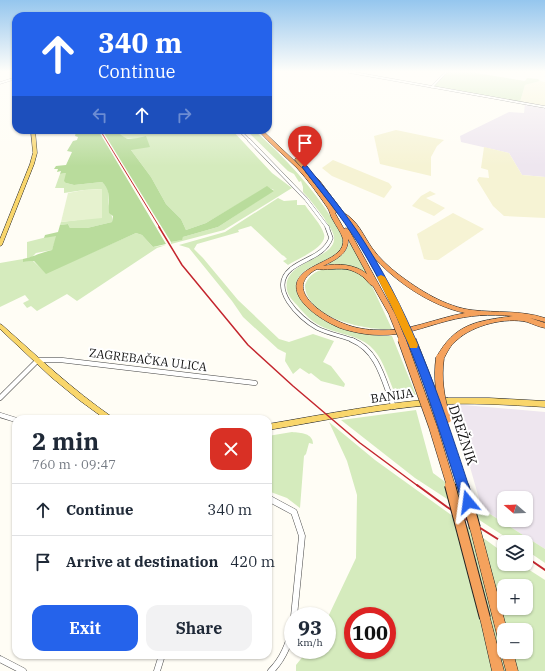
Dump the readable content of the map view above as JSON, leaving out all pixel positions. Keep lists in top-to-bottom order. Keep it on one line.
{"streets":{"highway":["DREŽNIK"],"main road":["BANIJA"],"street":["ZAGREBAČKA ULICA"]},"north":"left","page":{"turn":["340 m","Continue"],"heading":["2 min","760 m · 09:47"],"list":[{"name":"Continue","value":"340 m"},{"name":"Arrive at destination","value":"420 m"}],"map_buttons":["+","−"],"buttons":["Exit","Share"],"speed":"93 km/h","limit":"100"}}
